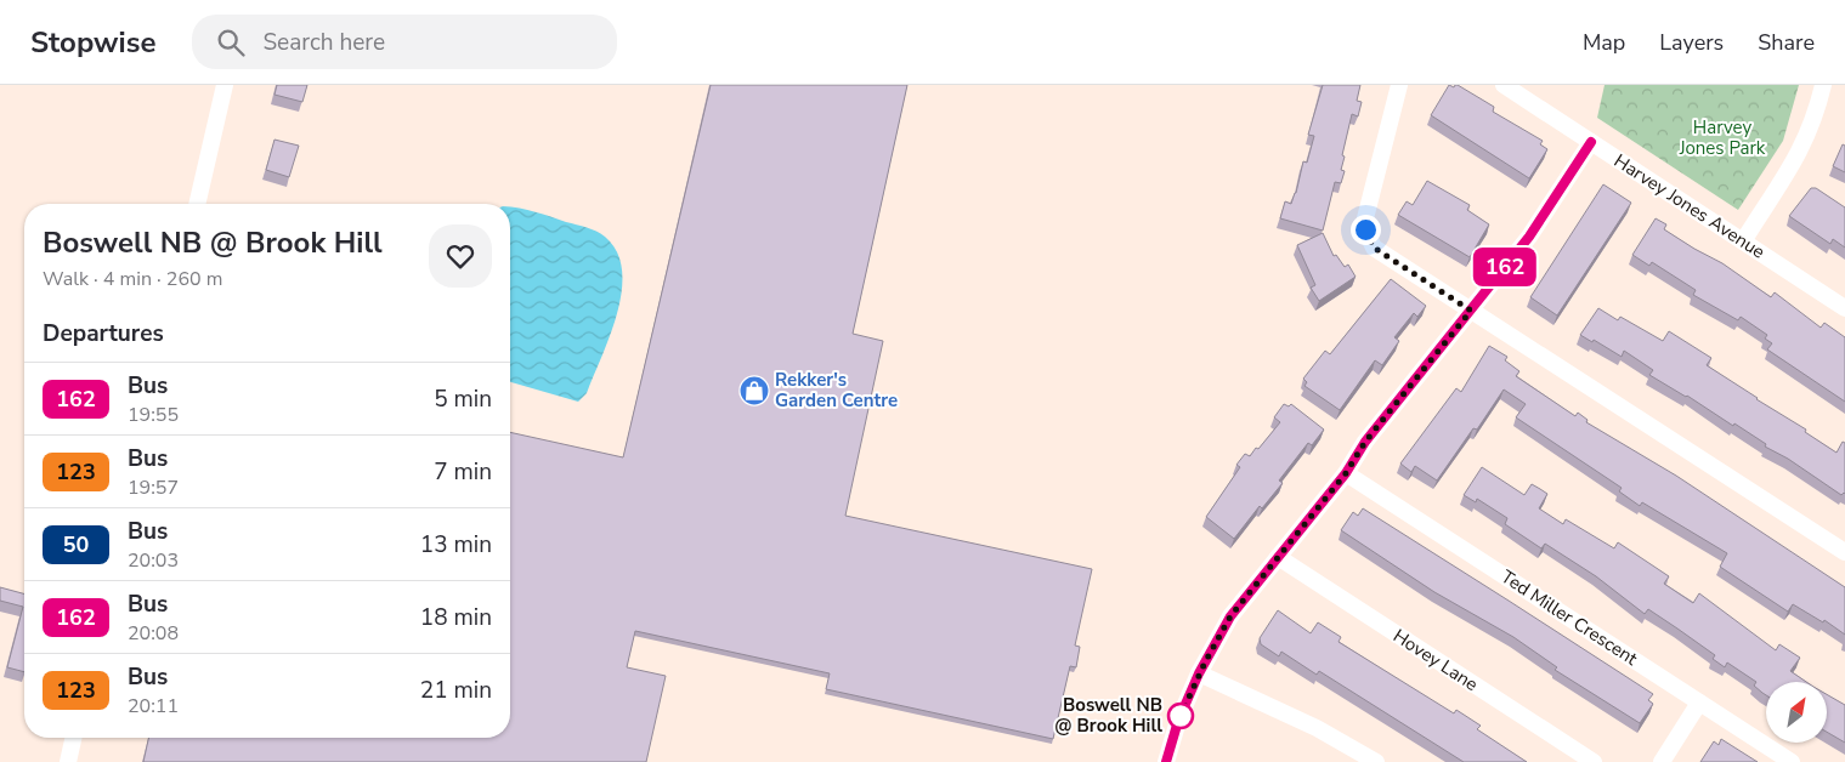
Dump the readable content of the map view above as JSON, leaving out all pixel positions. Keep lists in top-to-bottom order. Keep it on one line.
{"streets":{"street":["Harvey Jones Avenue","Ted Miller Crescent","Hovey Lane"]},"parks":["Harvey Jones Park"],"places":{"shop":["Rekker's Garden Centre"],"other":["Boswell NB @ Brook Hill"]},"lines":["bus line 162"],"north":"top right","page":{"header":"Stopwise","search":"Search here","nav":["Map","Layers","Share"],"on_map":"162","heading":[["Boswell NB @ Brook Hill","Walk · 4 min · 260 m"],"Departures"],"list":[{"mark":"162","name":"Bus","note":"19:55","value":"5 min"},{"mark":"123","name":"Bus","note":"19:57","value":"7 min"},{"mark":"50","name":"Bus","note":"20:03","value":"13 min"},{"mark":"162","name":"Bus","note":"20:08","value":"18 min"},{"mark":"123","name":"Bus","note":"20:11","value":"21 min"}]}}
